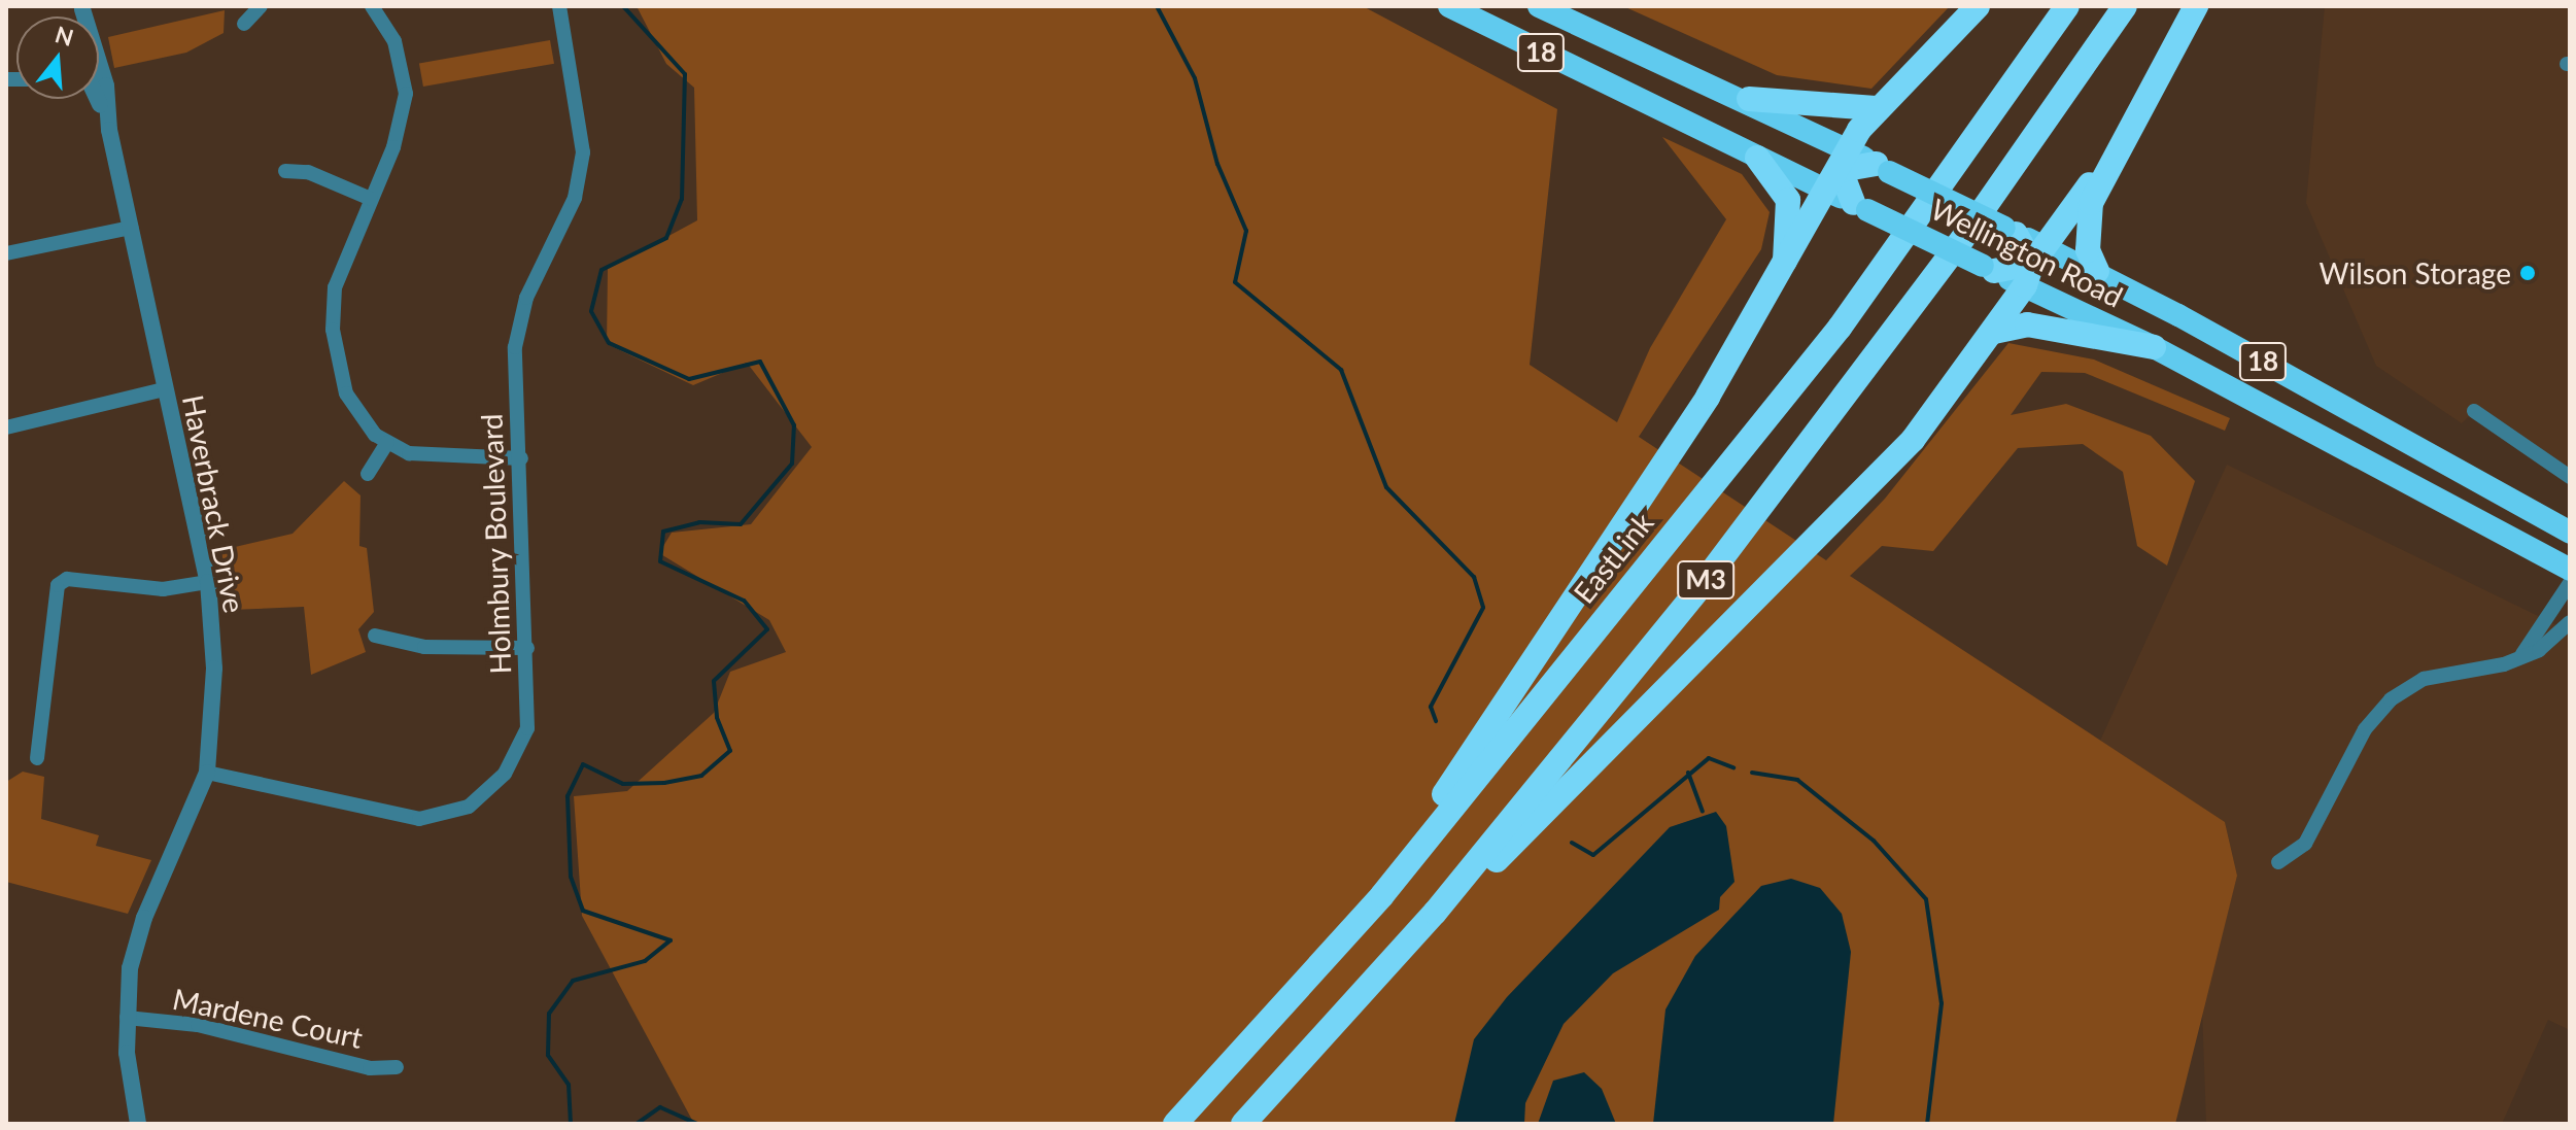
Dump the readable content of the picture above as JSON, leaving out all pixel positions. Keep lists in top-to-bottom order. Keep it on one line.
{"streets":{"highway":["18","Wellington Road","EastLink","M3"],"street":["Haverbrack Drive","Holmbury Boulevard","Mardene Court"]},"crossings":[["Haverbrack Drive","Holmbury Boulevard"],["Haverbrack Drive","Mardene Court"]],"places":["Wilson Storage"],"north":"top"}
